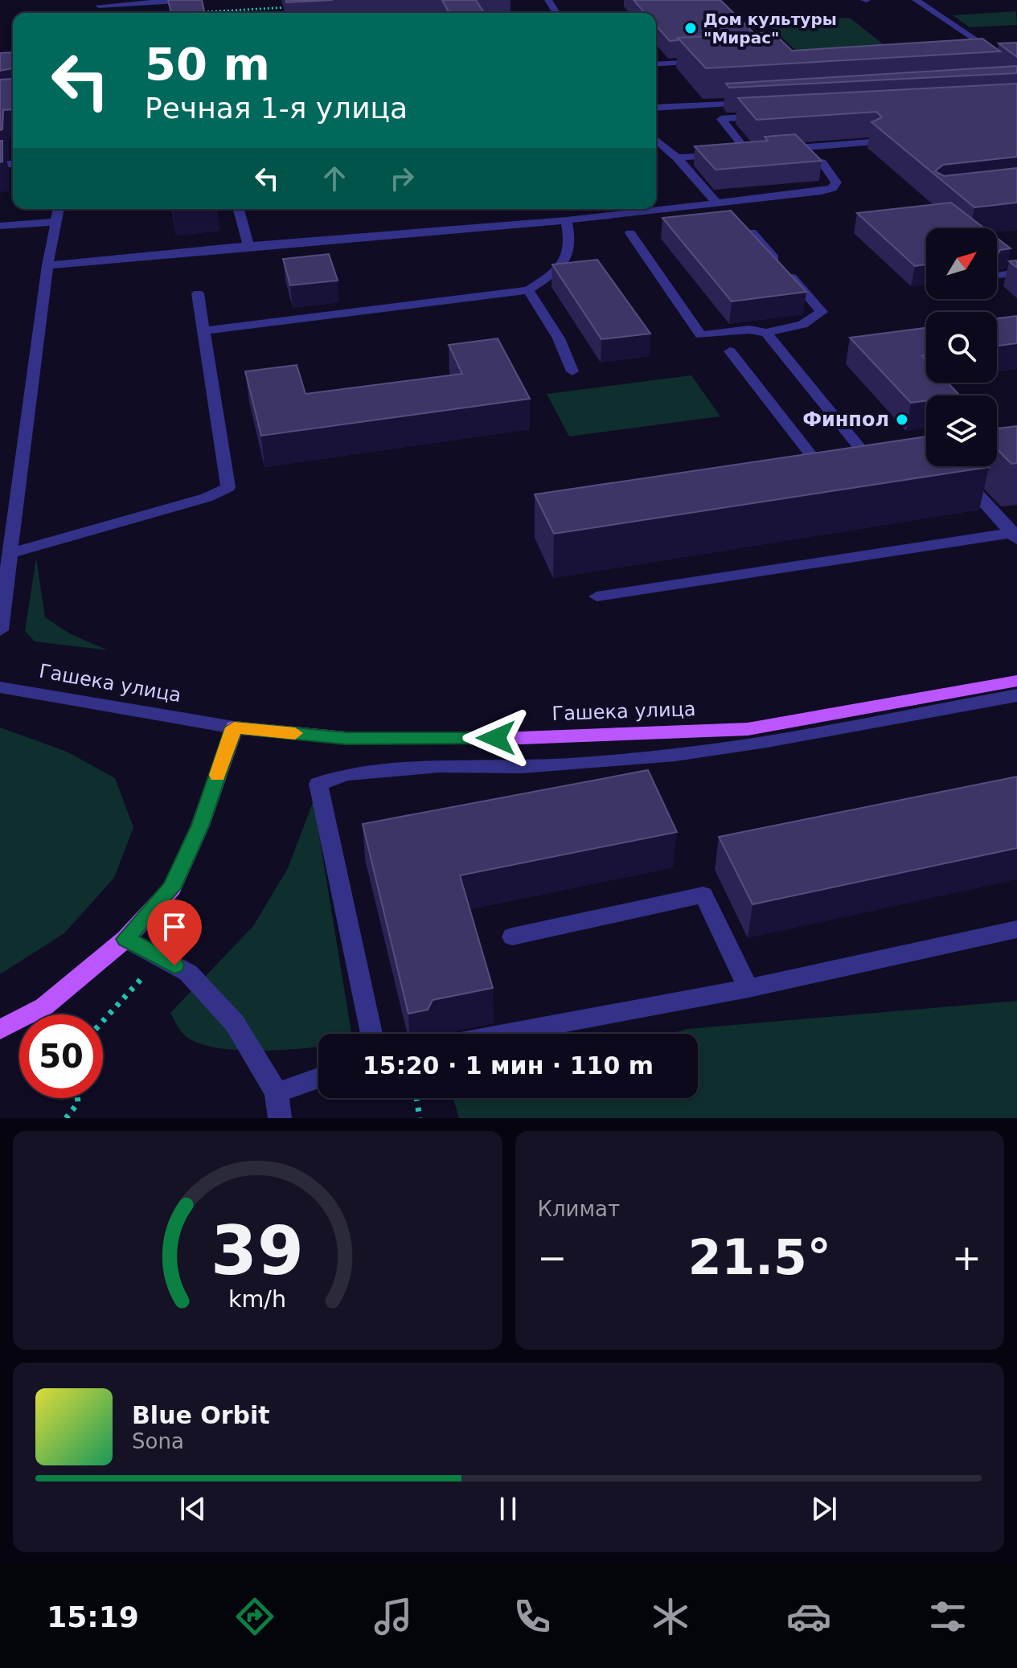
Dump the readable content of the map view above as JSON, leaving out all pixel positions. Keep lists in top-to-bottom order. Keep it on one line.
{"streets":{"main road":["Гашека улица"]},"places":["Дом культуры \"Мирас\"","Финпол"],"north":"top right","page":{"turn":["50 m","Речная 1-я улица"],"limit":"50","trip":"15:20 · 1 мин · 110 m","tile":"Климат","heat":["−","21.5°","+"],"song":["Blue Orbit","Sona"],"tabs":"15:19","gauge":["39","km/h"]}}
